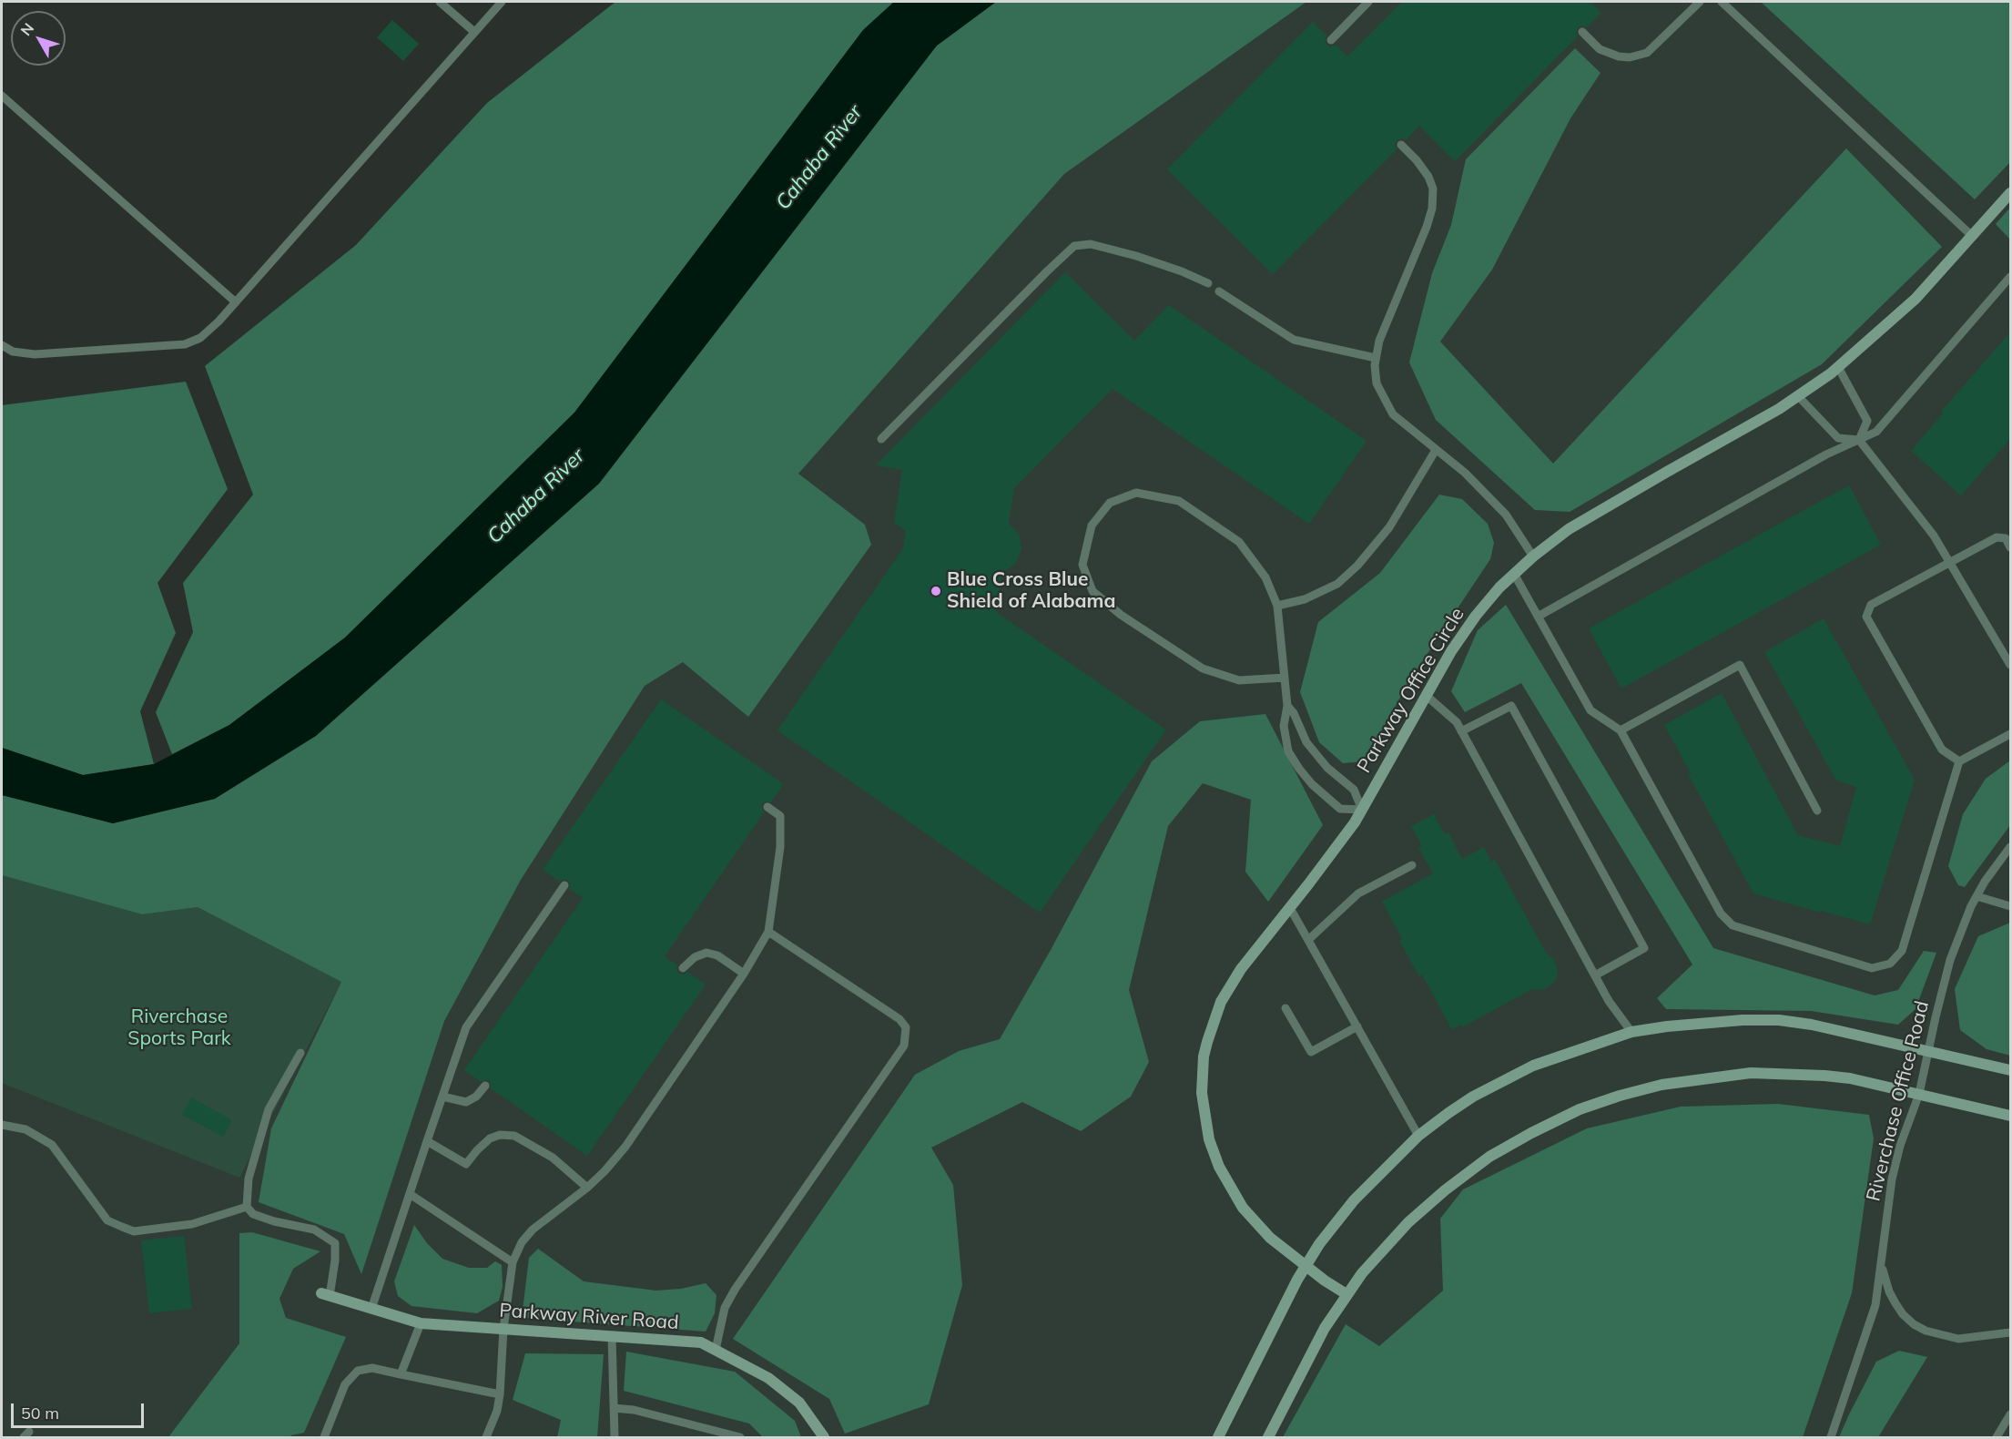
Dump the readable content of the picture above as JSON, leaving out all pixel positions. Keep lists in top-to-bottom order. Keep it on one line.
{"streets":{"street":["Parkway Office Circle","Parkway River Road"],"lane":["Riverchase Office Road"]},"water":["Cahaba River"],"parks":["Riverchase Sports Park"],"places":["Blue Cross Blue Shield of Alabama"],"scale_bar":"50 m","north":"top left"}
